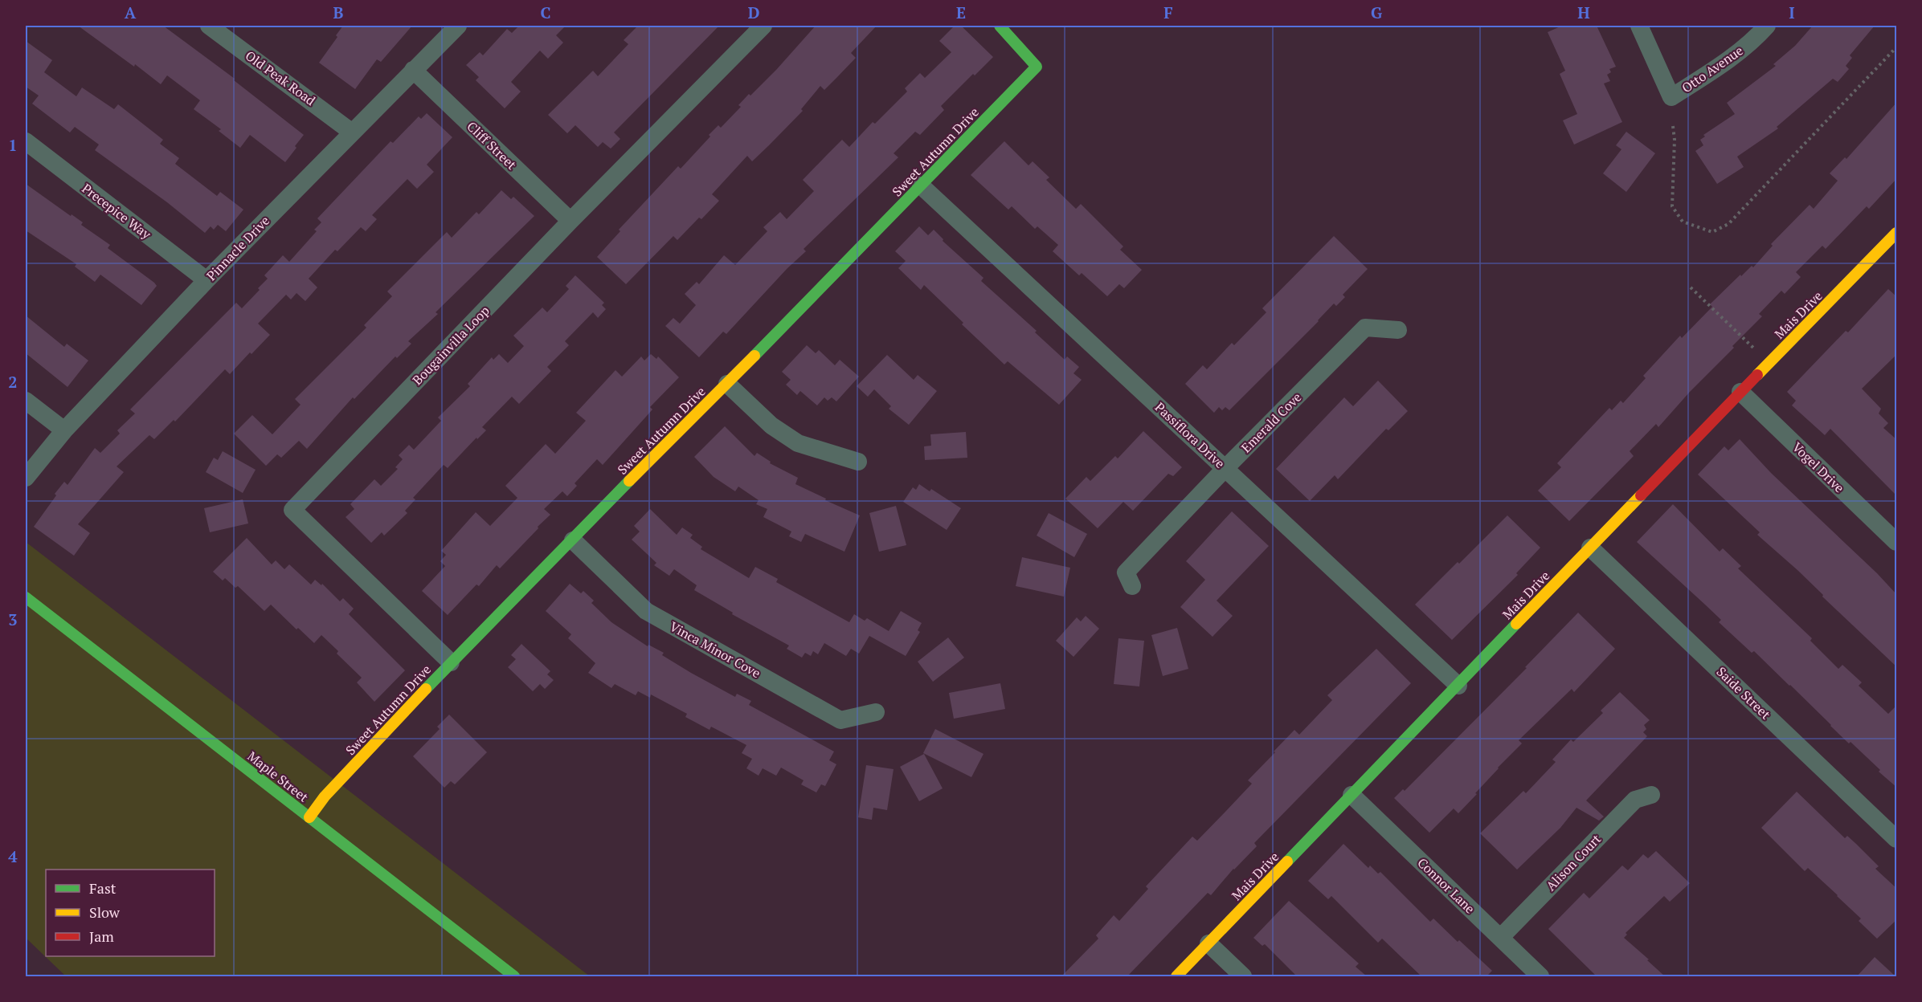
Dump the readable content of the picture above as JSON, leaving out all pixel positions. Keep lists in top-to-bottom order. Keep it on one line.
{"streets":{"street":["Otto Avenue","Old Peak Road","Cliff Street","Sweet Autumn Drive","Precepice Way","Pinnacle Drive","Mais Drive","Bougainvilla Loop","Emerald Cove","Passiflora Drive","Vogel Drive","Vinca Minor Cove","Saide Street","Maple Street","Alison Court","Connor Lane"]},"crossings":[["Old Peak Road","Pinnacle Drive"],["Cliff Street","Pinnacle Drive"],["Cliff Street","Bougainvilla Loop"],["Sweet Autumn Drive","Bougainvilla Loop"],["Sweet Autumn Drive","Passiflora Drive"],["Sweet Autumn Drive","Vinca Minor Cove"],["Sweet Autumn Drive","Maple Street"],["Precepice Way","Pinnacle Drive"],["Mais Drive","Passiflora Drive"],["Mais Drive","Vogel Drive"],["Mais Drive","Saide Street"],["Mais Drive","Connor Lane"],["Emerald Cove","Passiflora Drive"],["Alison Court","Connor Lane"]],"legend":["Fast","Slow","Jam"],"grid":{"columns":["A","B","C","D","E","F","G","H","I"],"rows":["1","2","3","4"]}}
